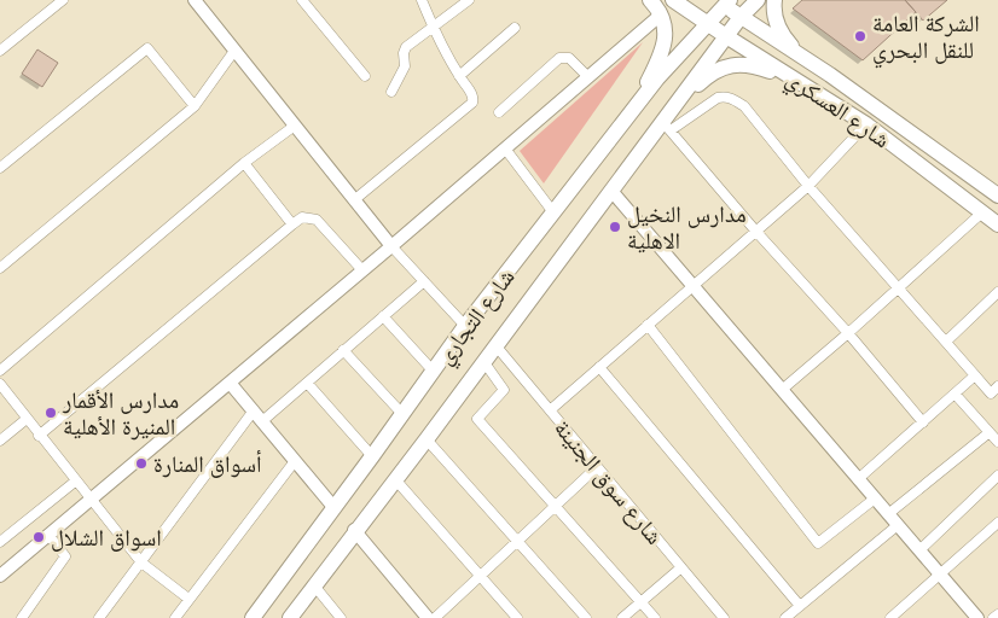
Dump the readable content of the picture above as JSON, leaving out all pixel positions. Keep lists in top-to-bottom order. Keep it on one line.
{"streets":{"main road":["شارع العسكري","شارع التجاري"],"street":["شارع سوق الجنينة"]},"crossings":[["شارع العسكري","شارع التجاري"],["شارع التجاري","شارع سوق الجنينة"]],"places":["الشركة العامة للنقل البحري","مدارس النخيل الاهلية","مدارس الأقمار المنيرة الأهلية","أسواق المنارة","اسواق الشلال"]}
